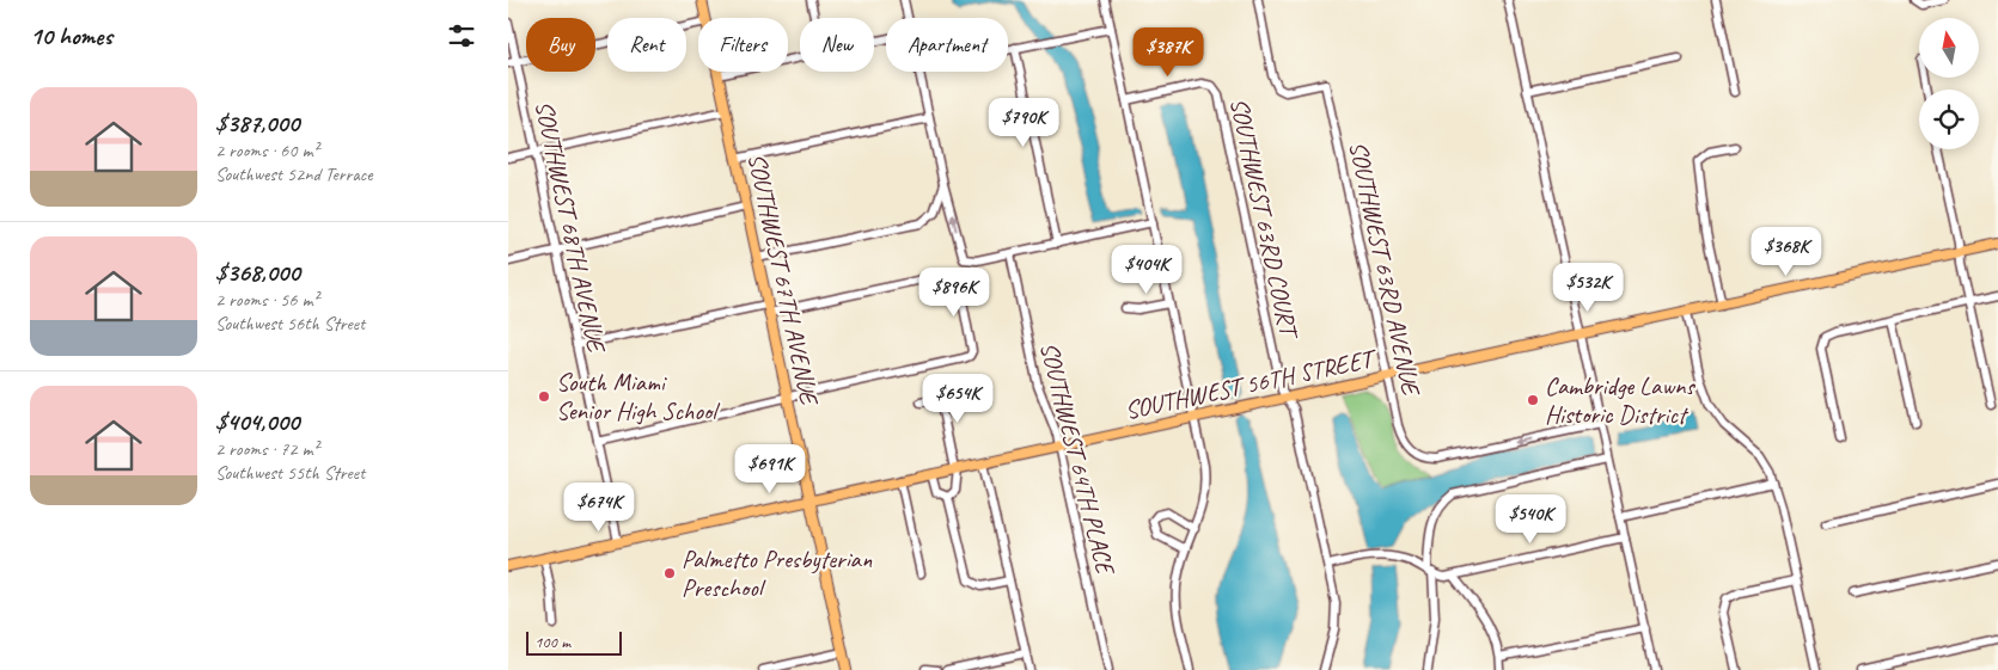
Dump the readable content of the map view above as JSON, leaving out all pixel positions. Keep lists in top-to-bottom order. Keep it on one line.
{"streets":{"main road":["SOUTHWEST 67TH AVENUE","SOUTHWEST 56TH STREET"],"street":["SOUTHWEST 63RD COURT","SOUTHWEST 68TH AVENUE","SOUTHWEST 63RD AVENUE","SOUTHWEST 64TH PLACE"]},"crossings":[["SOUTHWEST 63RD COURT","SOUTHWEST 63RD AVENUE"],["SOUTHWEST 63RD COURT","SOUTHWEST 56TH STREET"],["SOUTHWEST 68TH AVENUE","SOUTHWEST 56TH STREET"],["SOUTHWEST 63RD AVENUE","SOUTHWEST 56TH STREET"],["SOUTHWEST 67TH AVENUE","SOUTHWEST 56TH STREET"],["SOUTHWEST 56TH STREET","SOUTHWEST 64TH PLACE"]],"places":["South Miami Senior High School","Cambridge Lawns Historic District","Palmetto Presbyterian Preschool"],"scale_bar":"100 m","north":"top","page":{"heading":"10 homes","chip":["Buy","Rent","Filters","New","Apartment"],"price":["$387K","$790K","$368K","$404K","$532K","$896K","$654K","$691K","$674K","$540K"],"list":[{"name":"$387,000","note":"2 rooms · 60 m² · Southwest 52nd Terrace"},{"name":"$368,000","note":"2 rooms · 56 m² · Southwest 56th Street"},{"name":"$404,000","note":"2 rooms · 72 m² · Southwest 55th Street"}],"scale":"100 m"}}
